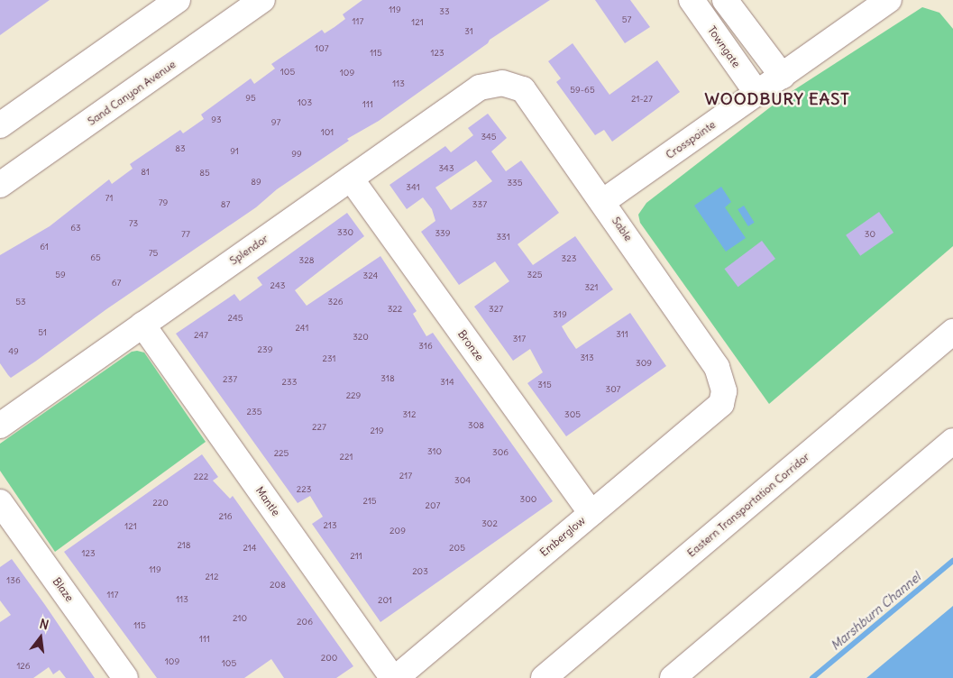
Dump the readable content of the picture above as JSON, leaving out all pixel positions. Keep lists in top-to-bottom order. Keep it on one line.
{"streets":{"main road":["Towngate","Sand Canyon Avenue","Crosspointe","Sable","Splendor","Bronze","Mantle","Eastern Transportation Corridor","Emberglow","Blaze"]},"crossings":[["Towngate","Crosspointe"],["Crosspointe","Sable"],["Sable","Splendor"],["Sable","Emberglow"],["Splendor","Bronze"],["Splendor","Mantle"],["Bronze","Emberglow"],["Mantle","Emberglow"]],"districts":["WOODBURY EAST"],"water":["Marshburn Channel"],"house_numbers":["119","33","57","117","121","31","107","115","123","105","109","113","59-65","95","21-27","103","111","93","97","101","345","83","91","99","343","81","85","89","335","341","71","79","87","337","73","63","330","339","77","30","331","61","75","65","323","328","59","325","324","67","243","321","53","326","322","327","319","245","241","51","311","247","320","317","316","239","49","313","231","309","318","237","233","314","315","307","229","235","312","305","308","227","219","310","306","225","221","217","222","304","223","300","215","220","207","216","302","213","121","209","218","214","205","123","211","119","203","212","136","208","117","113","201","210","206","115","111","200","109","105","126"],"north":"top"}
